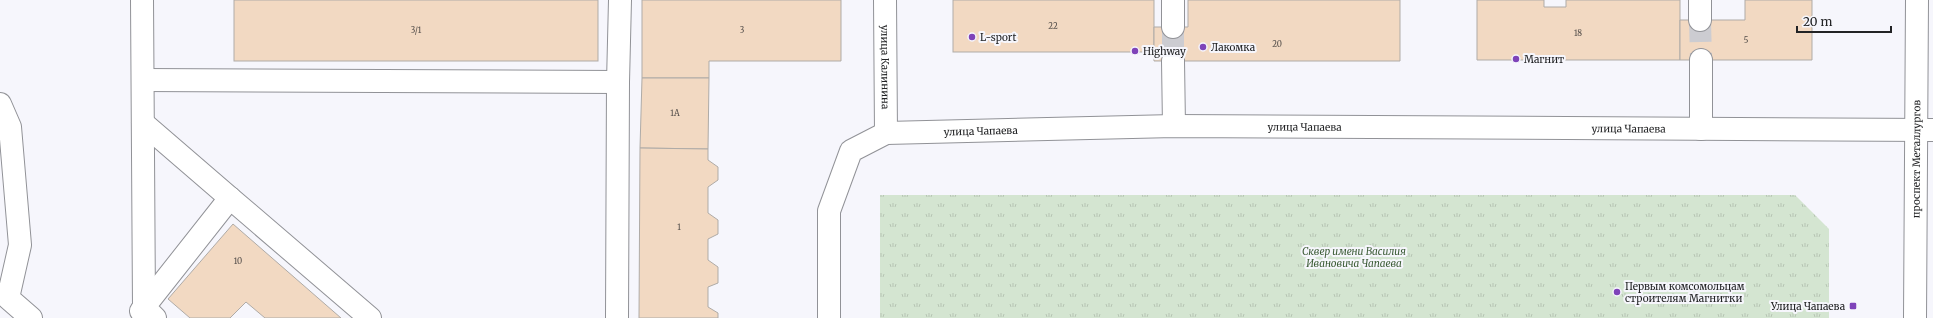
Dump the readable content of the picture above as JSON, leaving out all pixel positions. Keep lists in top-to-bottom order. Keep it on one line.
{"streets":{"street":["улица Калинина","улица Чапаева","проспект Металлургов"]},"crossings":[["улица Калинина","улица Чапаева"],["улица Чапаева","проспект Металлургов"]],"parks":["Сквер имени Василия Ивановича Чапаева"],"places":{"other":["L-sport","Лакомка","Highway","Магнит","Первым комсомольцам строителям Магнитки"],"transit":["Улица Чапаева"]},"house_numbers":["22","3/1","3","18","5","20","1А","1","10"],"scale_bar":"20 m"}
